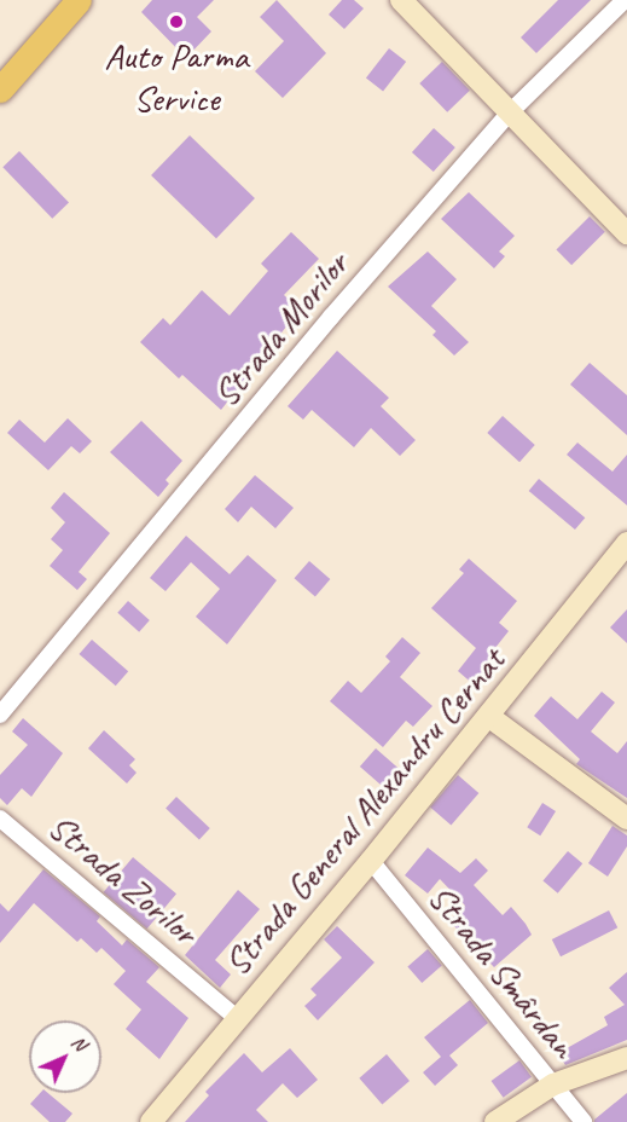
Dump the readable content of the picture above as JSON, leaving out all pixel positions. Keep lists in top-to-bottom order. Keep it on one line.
{"streets":{"street":["Strada Morilor","Strada General Alexandru Cernat","Strada Zorilor","Strada Smârdan"]},"crossings":[["Strada General Alexandru Cernat","Strada Zorilor"],["Strada General Alexandru Cernat","Strada Smârdan"]],"places":["Auto Parma Service"],"north":"top right"}
